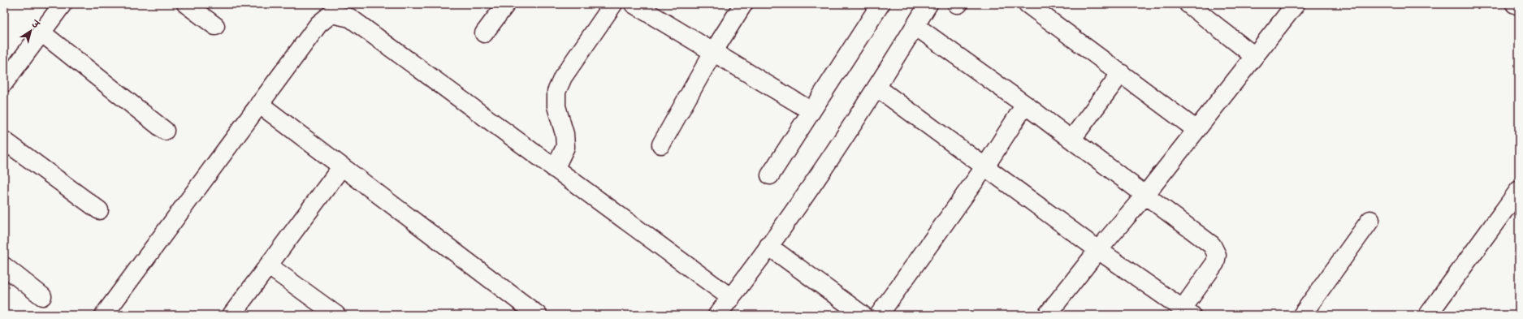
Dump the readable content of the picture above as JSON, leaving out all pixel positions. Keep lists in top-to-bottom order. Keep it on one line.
{"north":"top right"}
